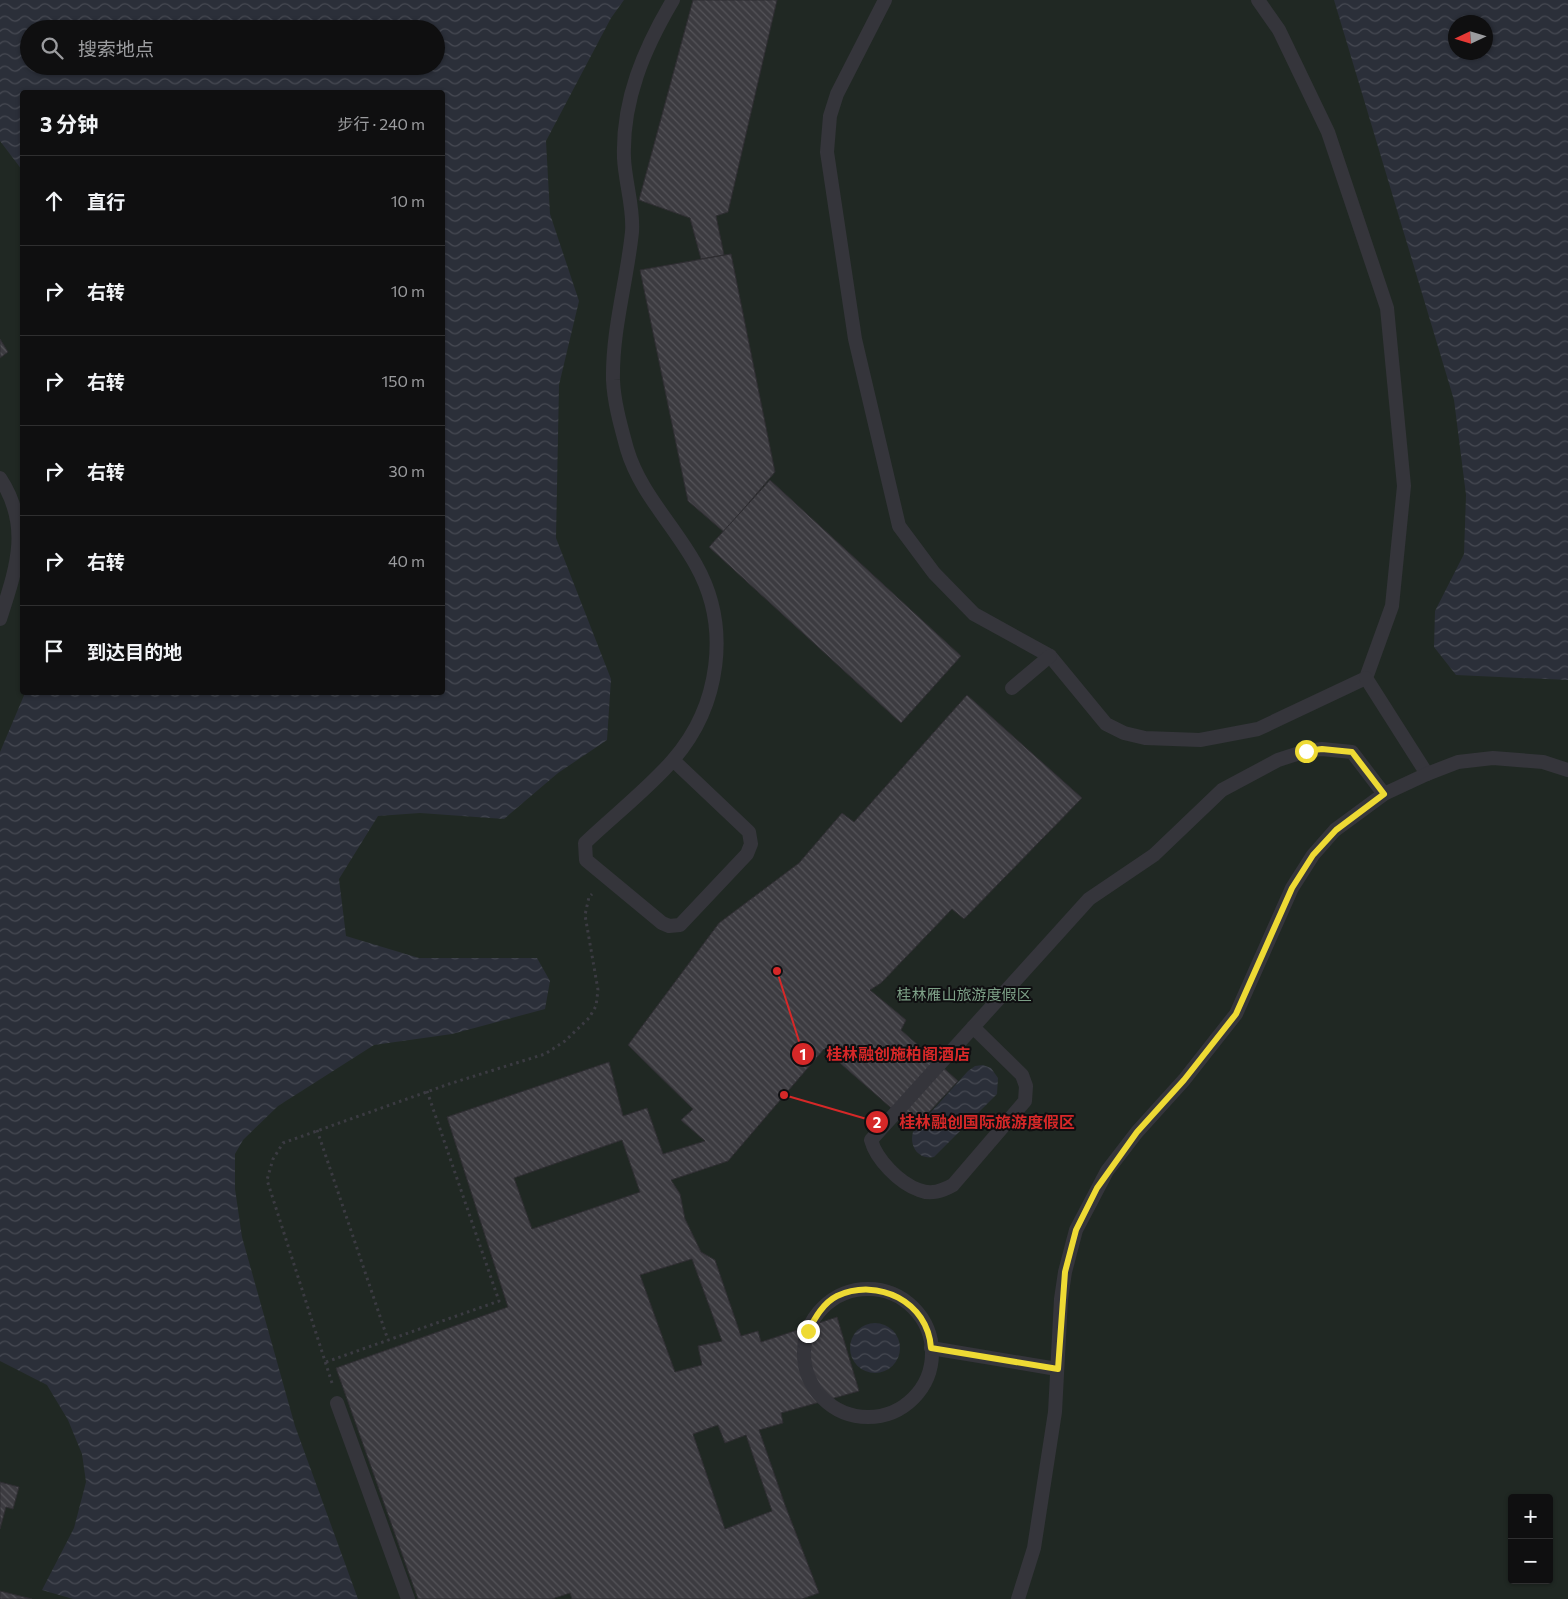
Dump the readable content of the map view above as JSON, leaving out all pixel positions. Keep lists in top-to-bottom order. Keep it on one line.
{"parks":["桂林雁山旅游度假区"],"places":["桂林融创施柏阁酒店","桂林融创国际旅游度假区"],"north":"left","page":{"search":"搜索地点","heading":["3 分钟","步行 · 240 m"],"list":[["直行","10 m"],["右转","10 m"],["右转","150 m"],["右转","30 m"],["右转","40 m"],"到达目的地"],"map_buttons":["+","−"]}}
